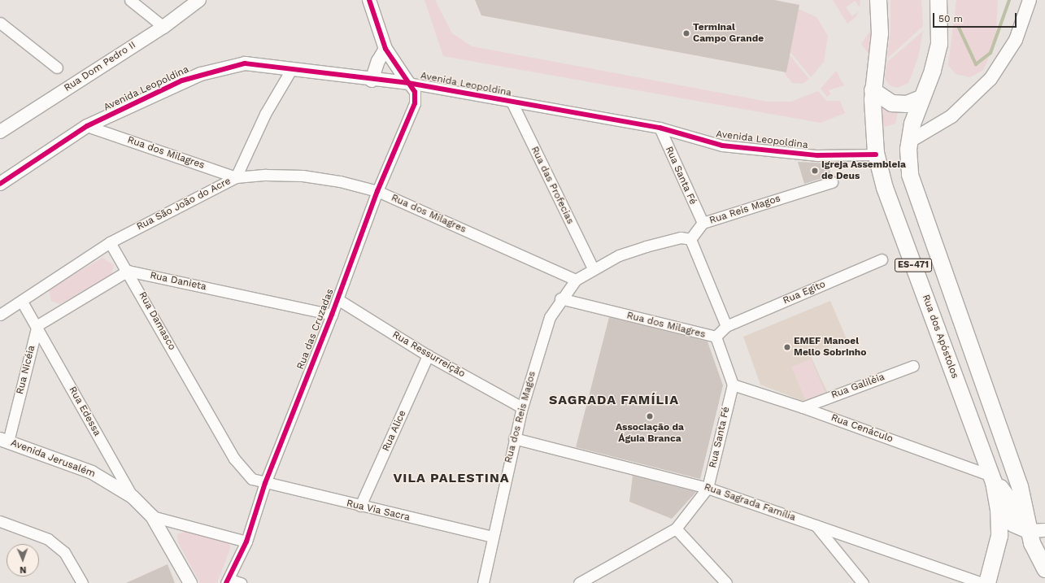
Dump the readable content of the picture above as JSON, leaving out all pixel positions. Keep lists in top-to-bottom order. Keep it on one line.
{"streets":{"main road":["ES-471","Rua dos Apóstolos"],"street":["Rua Dom Pedro II","Avenida Leopoldina","Rua dos Milagres","Rua Santa Fé","Rua das Profecias","Rua São João do Acre","Rua Reis Magos","Rua Danieta","Rua Egito","Rua Damasco","Rua das Cruzadas","Rua Ressurreição","Rua Nicéia","Rua Galiléia","Rua Edessa","Rua dos Reis Magos","Rua Cenáculo","Rua Alice","Avenida Jerusalém","Rua Sagrada Família","Rua Via Sacra"]},"crossings":[["Avenida Leopoldina","Rua dos Milagres"],["Avenida Leopoldina","Rua Santa Fé"],["Avenida Leopoldina","Rua das Profecias"],["Avenida Leopoldina","Rua São João do Acre"],["Avenida Leopoldina","Rua das Cruzadas"],["Avenida Leopoldina","Rua dos Apóstolos"],["Rua dos Milagres","Rua São João do Acre"],["Rua dos Milagres","Rua das Cruzadas"],["Rua dos Milagres","Rua dos Reis Magos"],["Rua Santa Fé","Rua Reis Magos"],["Rua Santa Fé","Rua Cenáculo"],["Rua Santa Fé","Rua Sagrada Família"],["Rua São João do Acre","Rua Damasco"],["ES-471","Rua dos Apóstolos"],["Rua Danieta","Rua Damasco"],["Rua Danieta","Rua das Cruzadas"],["Rua Damasco","Rua das Cruzadas"],["Rua Damasco","Rua Via Sacra"],["Rua das Cruzadas","Rua Ressurreição"],["Rua das Cruzadas","Rua Via Sacra"],["Rua dos Apóstolos","Rua Cenáculo"],["Rua Ressurreição","Rua dos Reis Magos"],["Rua Ressurreição","Rua Alice"],["Rua Nicéia","Rua Edessa"],["Rua Nicéia","Avenida Jerusalém"],["Rua Galiléia","Rua Cenáculo"],["Rua Edessa","Avenida Jerusalém"],["Rua dos Reis Magos","Rua Sagrada Família"],["Rua dos Reis Magos","Rua Via Sacra"],["Rua Alice","Rua Via Sacra"]],"districts":["SAGRADA FAMÍLIA","VILA PALESTINA"],"places":["Terminal Campo Grande","Igreja Assembleia de Deus","EMEF Manoel Mello Sobrinho","Associação da Águia Branca"],"scale_bar":"50 m","north":"bottom"}
